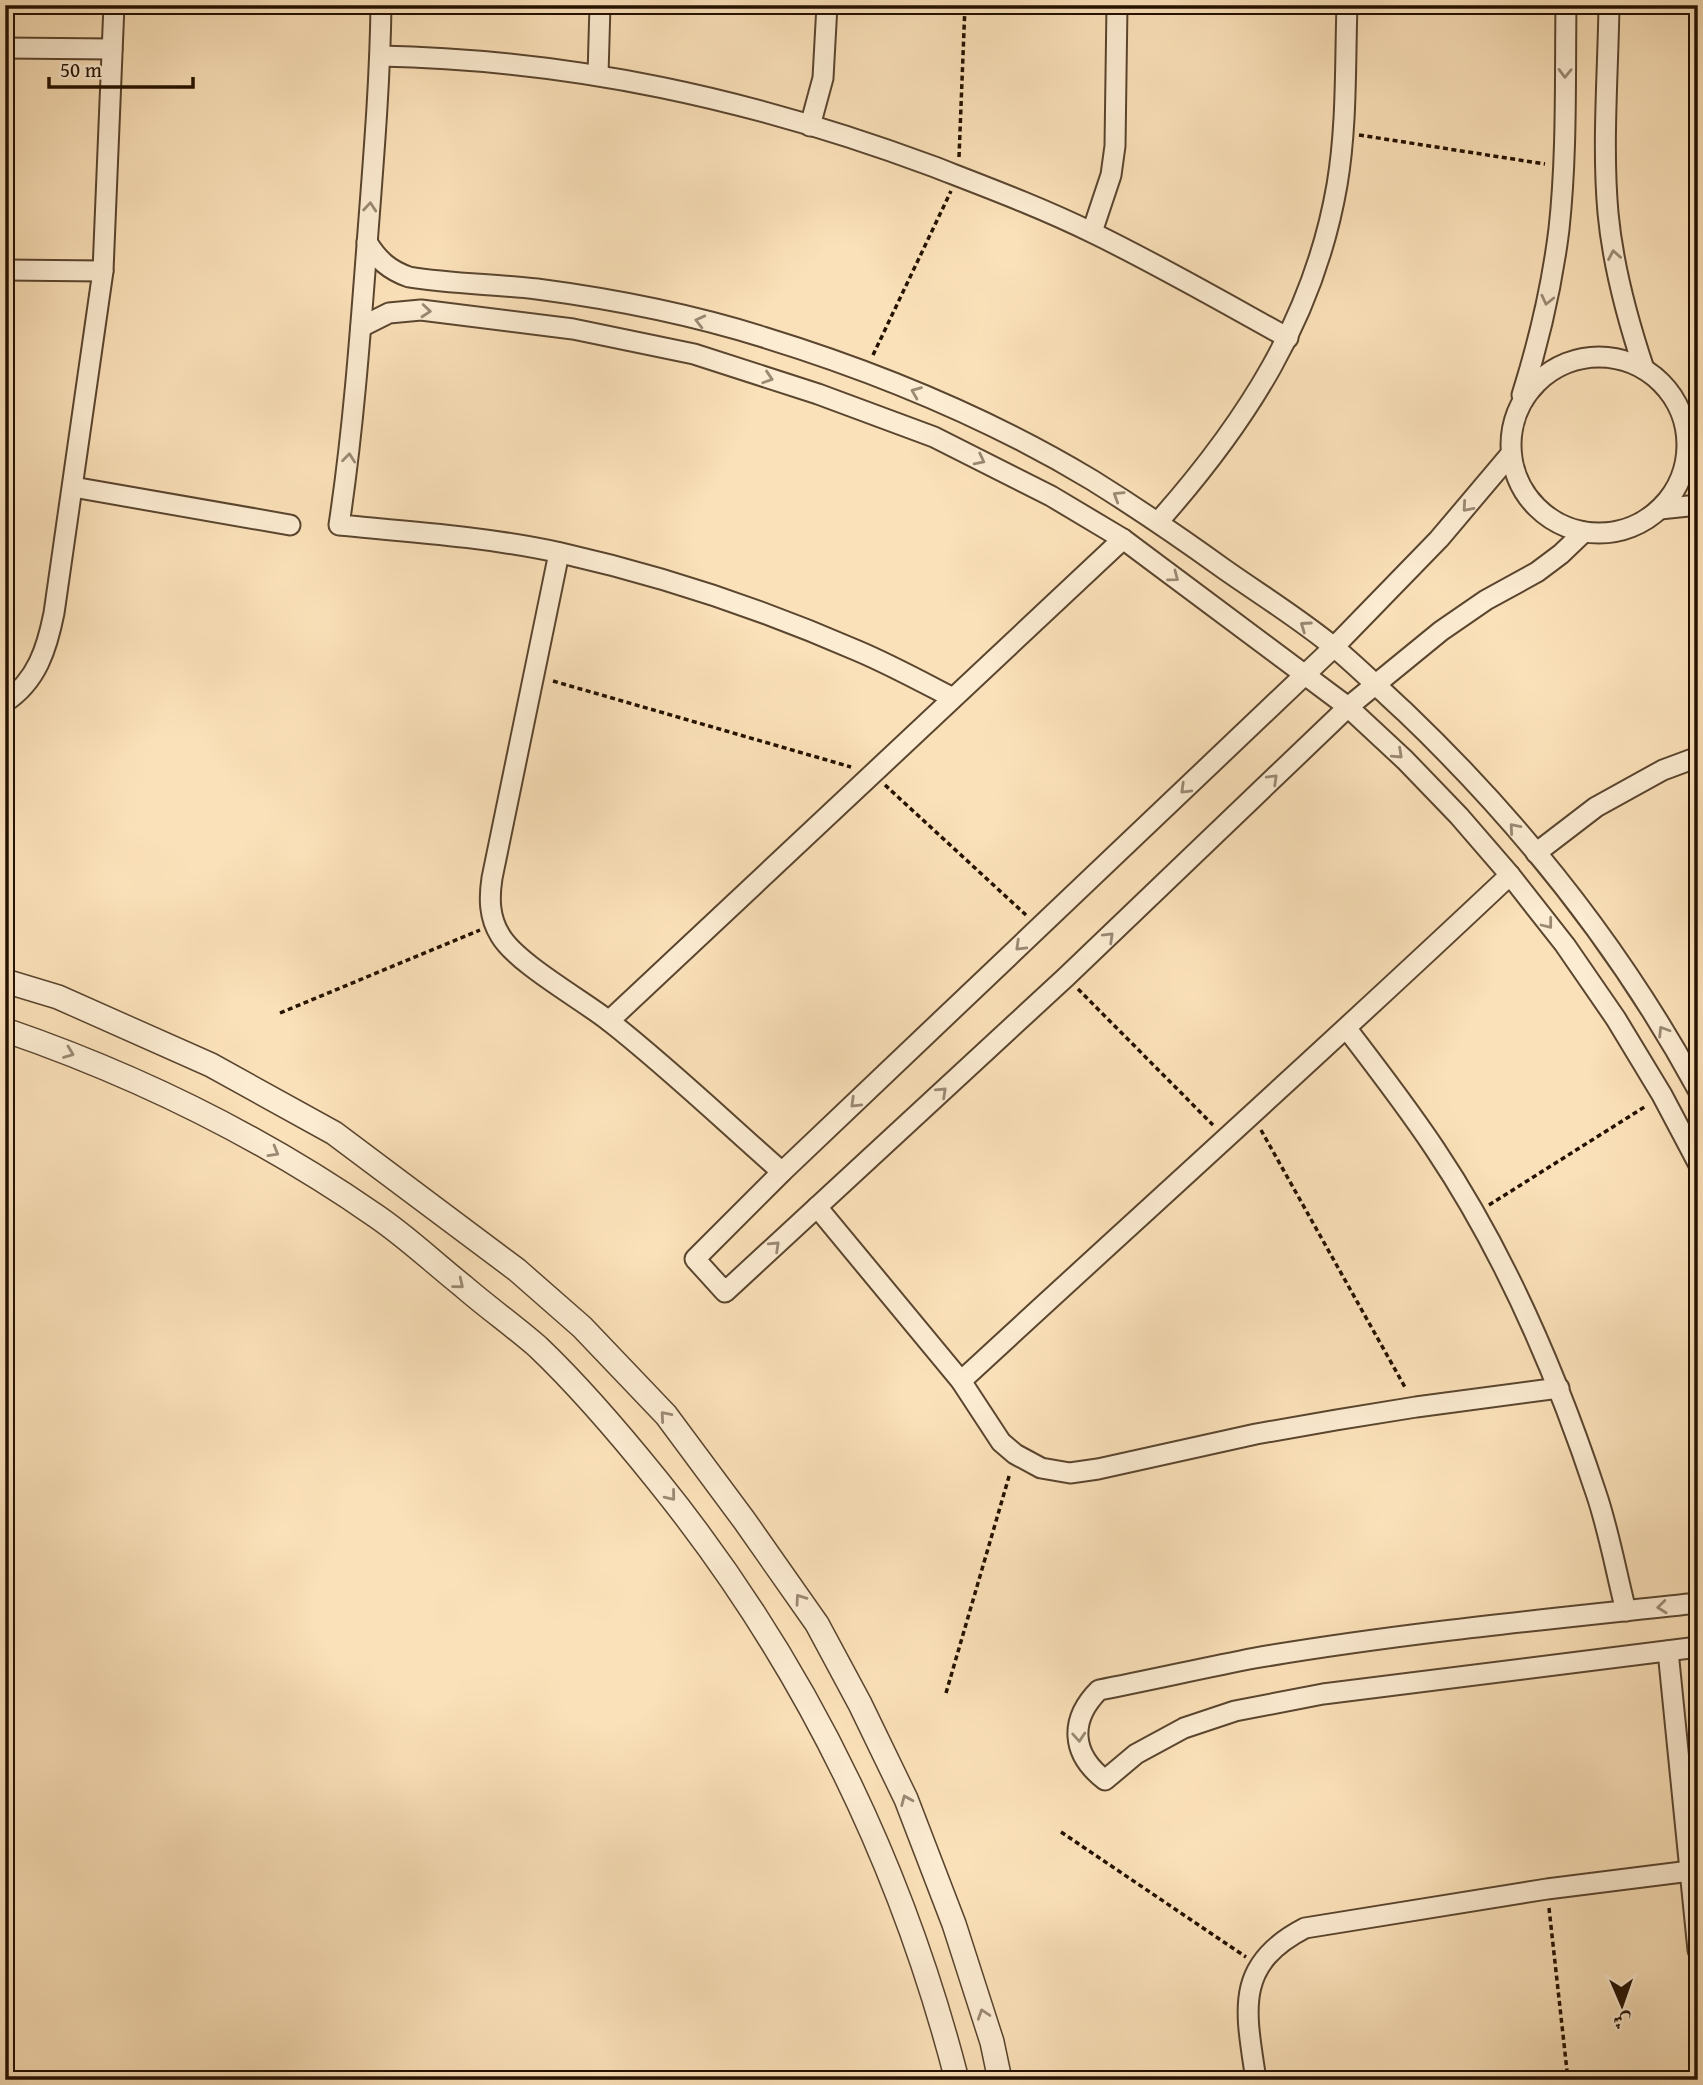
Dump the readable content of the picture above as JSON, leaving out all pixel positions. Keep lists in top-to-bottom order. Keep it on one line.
{"scale_bar":"50 m","north":"bottom"}
